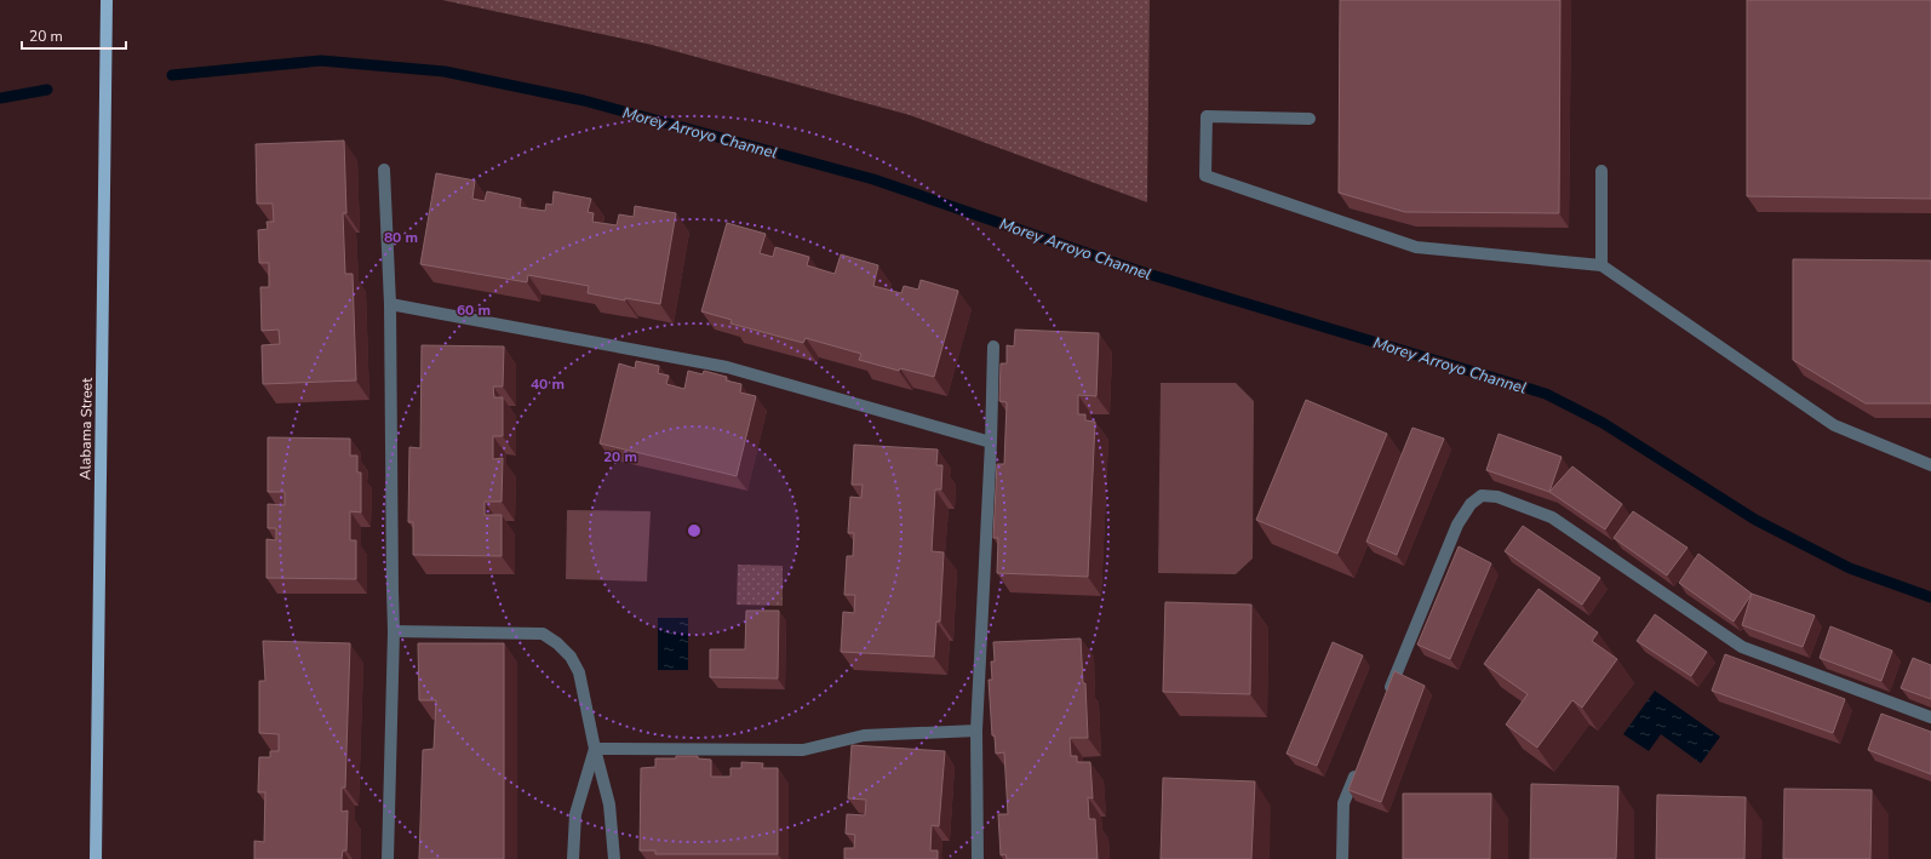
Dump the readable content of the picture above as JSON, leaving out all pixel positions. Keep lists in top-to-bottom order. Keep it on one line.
{"streets":{"main road":["Alabama Street"]},"water":["Morey Arroyo Channel"],"scale_bar":"20 m","rings":["80 m","60 m","40 m","20 m"]}
